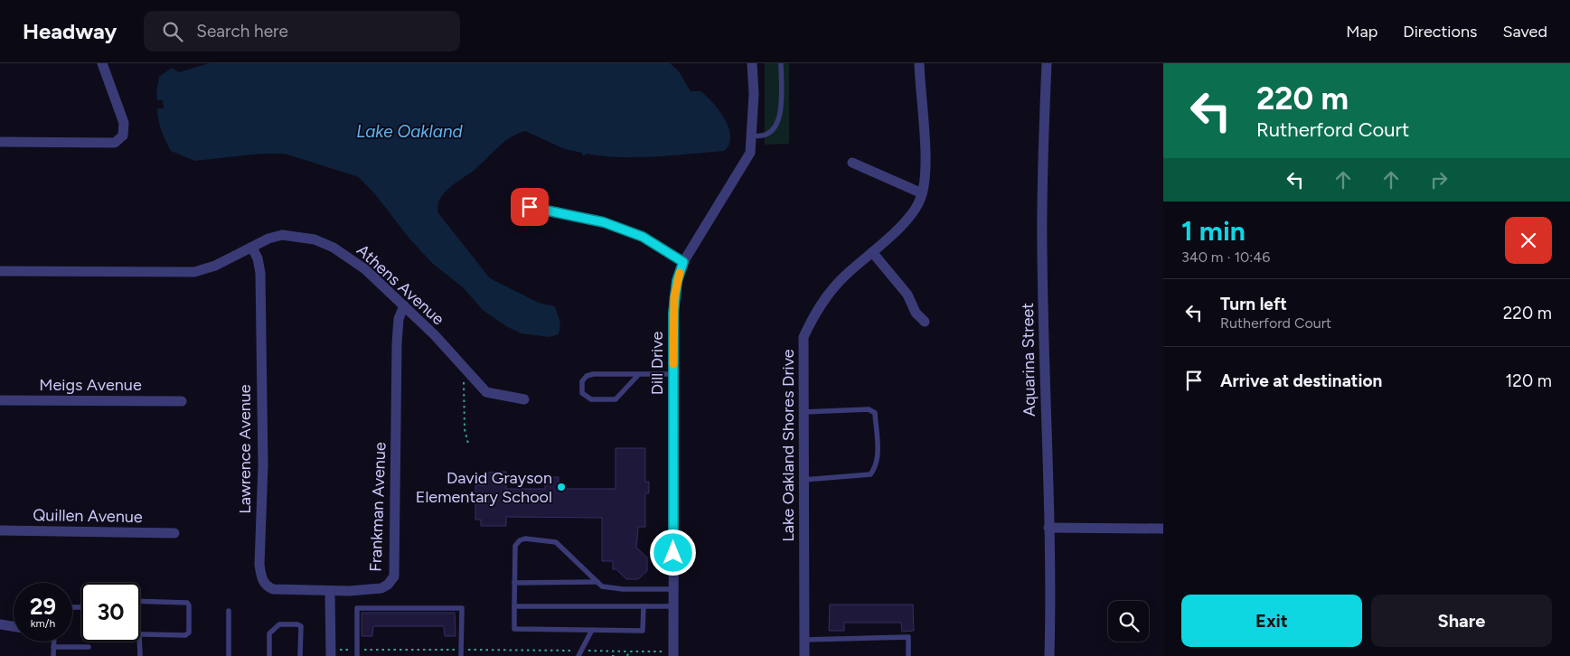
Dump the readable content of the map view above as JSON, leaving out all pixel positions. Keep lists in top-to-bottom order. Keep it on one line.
{"streets":{"street":["Athens Avenue","Aquarina Street","Dill Drive","Meigs Avenue","Lake Oakland Shores Drive","Lawrence Avenue","Frankman Avenue","Quillen Avenue"]},"crossings":[["Athens Avenue","Lawrence Avenue"],["Athens Avenue","Frankman Avenue"],["Lawrence Avenue","Frankman Avenue"]],"water":["Lake Oakland"],"places":["David Grayson Elementary School"],"page":{"header":"Headway","search":"Search here","nav":["Map","Directions","Saved"],"turn":["220 m","Rutherford Court"],"heading":["1 min","340 m · 10:46"],"list":[{"name":"Turn left","note":"Rutherford Court","value":"220 m"},{"name":"Arrive at destination","value":"120 m"}],"speed":"29 km/h","limit":"30","buttons":["Exit","Share"]}}
